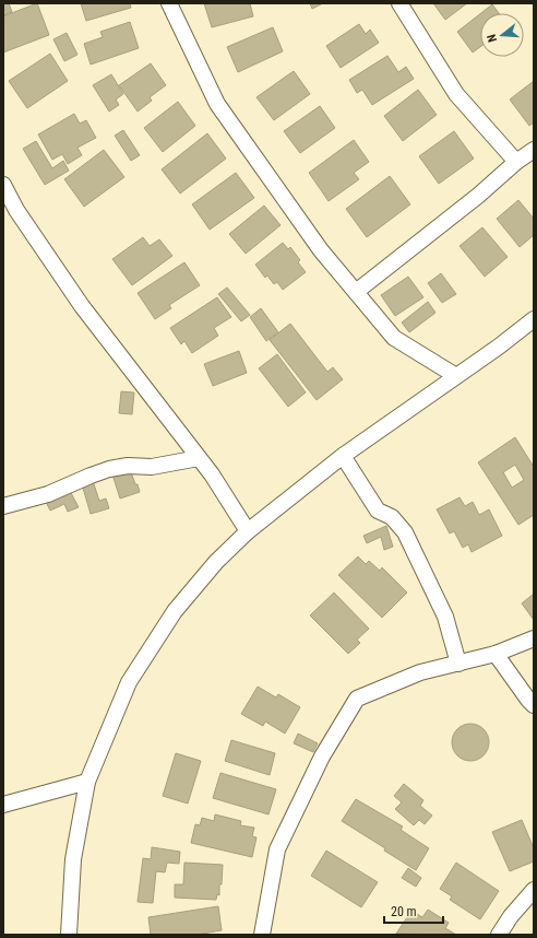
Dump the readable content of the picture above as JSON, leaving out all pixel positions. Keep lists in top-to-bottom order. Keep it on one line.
{"scale_bar":"20 m","north":"left"}
